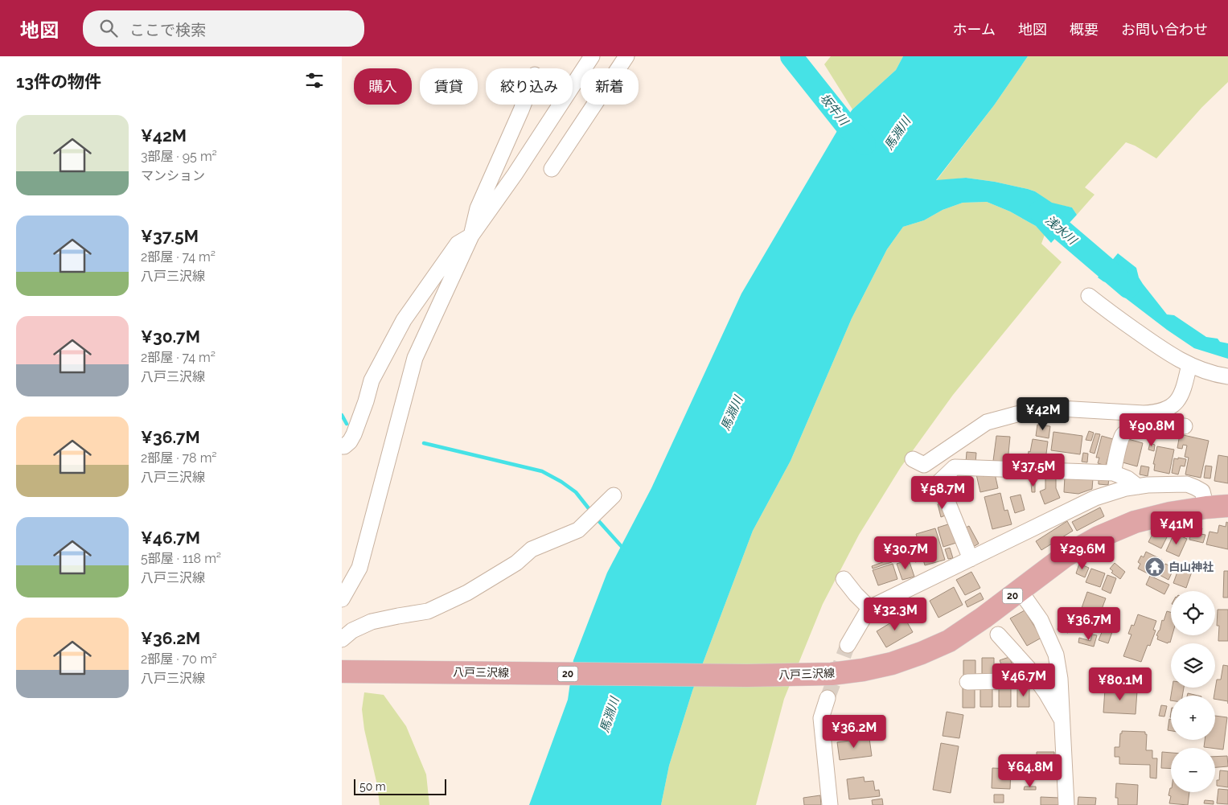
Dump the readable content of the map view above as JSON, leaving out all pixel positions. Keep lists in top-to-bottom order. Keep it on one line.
{"streets":{"main road":["20","八戸三沢線"]},"water":["坂牛川","馬淵川","浅水川"],"places":{"temple":["白山神社"]},"scale_bar":"50 m","page":{"header":"地図","search":"ここで検索","nav":["ホーム","地図","概要","お問い合わせ"],"heading":"13件の物件","chip":["購入","賃貸","絞り込み","新着"],"list":[{"name":"¥42M","note":"3部屋 · 95 m² · マンション"},{"name":"¥37.5M","note":"2部屋 · 74 m² · 八戸三沢線"},{"name":"¥30.7M","note":"2部屋 · 74 m² · 八戸三沢線"},{"name":"¥36.7M","note":"2部屋 · 78 m² · 八戸三沢線"},{"name":"¥46.7M","note":"5部屋 · 118 m² · 八戸三沢線"},{"name":"¥36.2M","note":"2部屋 · 70 m² · 八戸三沢線"}],"price":["¥42M","¥90.8M","¥37.5M","¥58.7M","¥41M","¥30.7M","¥29.6M","¥32.3M","¥36.7M","¥46.7M","¥80.1M","¥36.2M","¥64.8M"],"map_buttons":["+","−"],"scale":"50 m"}}
